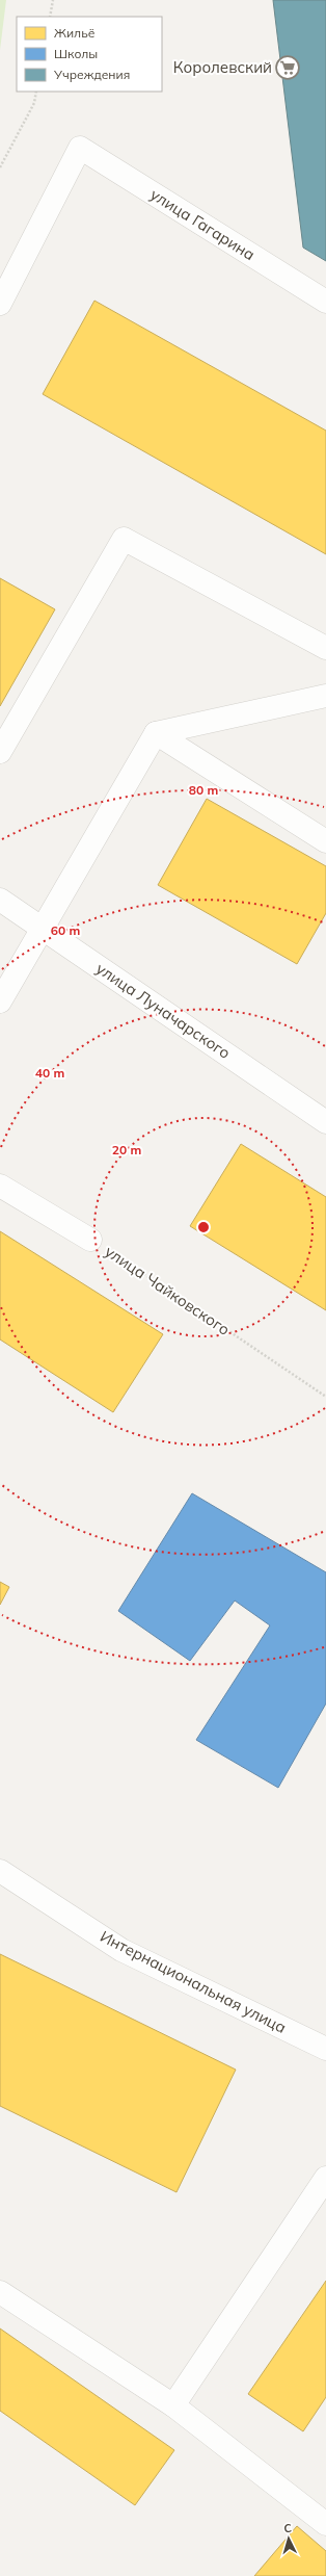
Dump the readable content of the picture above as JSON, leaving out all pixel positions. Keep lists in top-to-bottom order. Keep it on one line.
{"streets":{"street":["улица Гагарина","улица Луначарского","Интернациональная улица"],"path":["улица Чайковского"]},"places":{"supermarket":["Королевский"]},"legend":["Жильё","Школы","Учреждения"],"north":"top","rings":["80 m","60 m","40 m","20 m"]}
